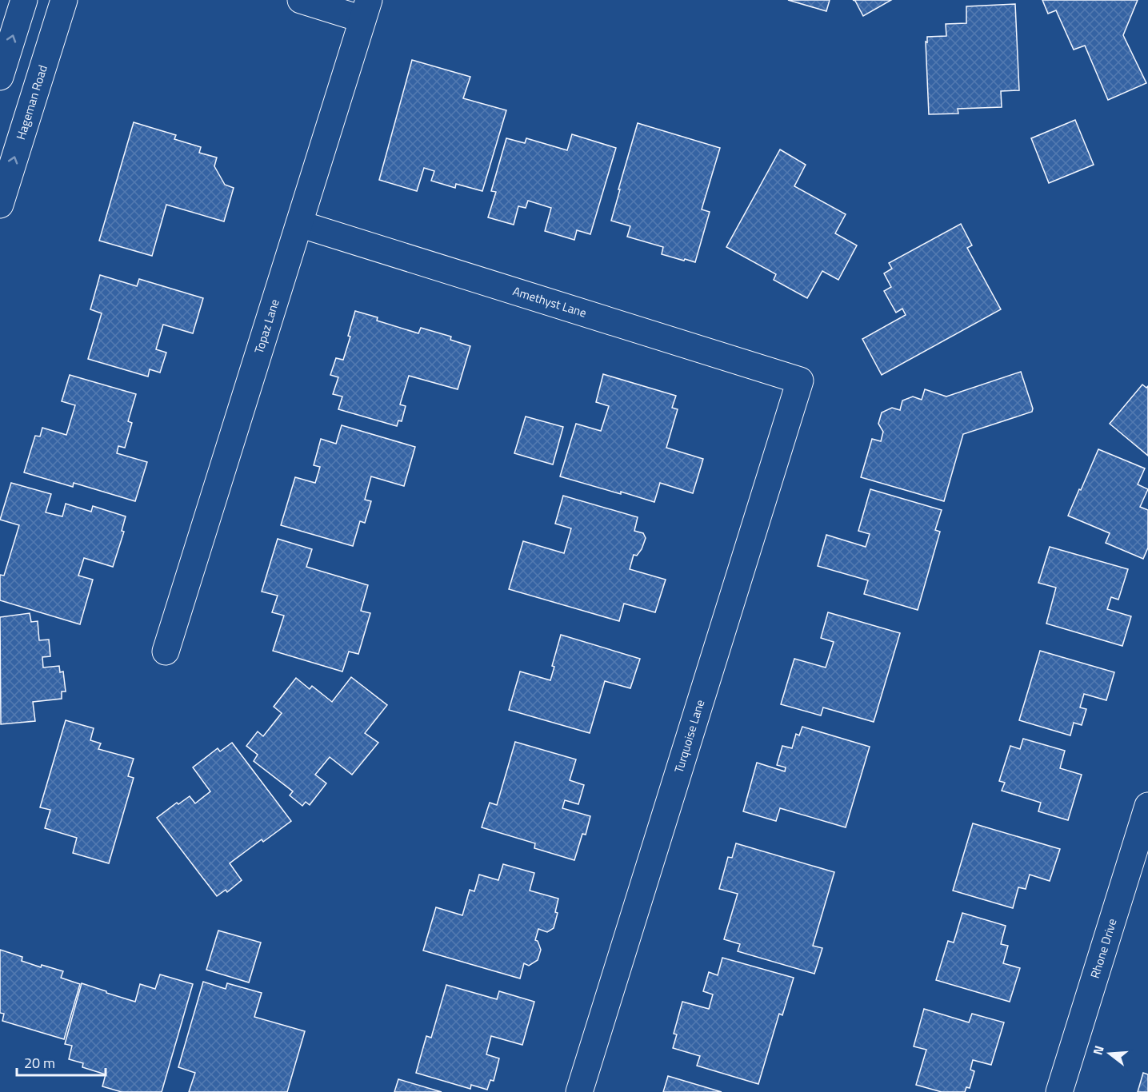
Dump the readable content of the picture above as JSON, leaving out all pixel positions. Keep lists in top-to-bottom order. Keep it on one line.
{"streets":{"street":["Hageman Road","Amethyst Lane","Topaz Lane","Turquoise Lane","Rhone Drive"]},"crossings":[["Amethyst Lane","Topaz Lane"],["Amethyst Lane","Turquoise Lane"]],"scale_bar":"20 m","north":"left"}
